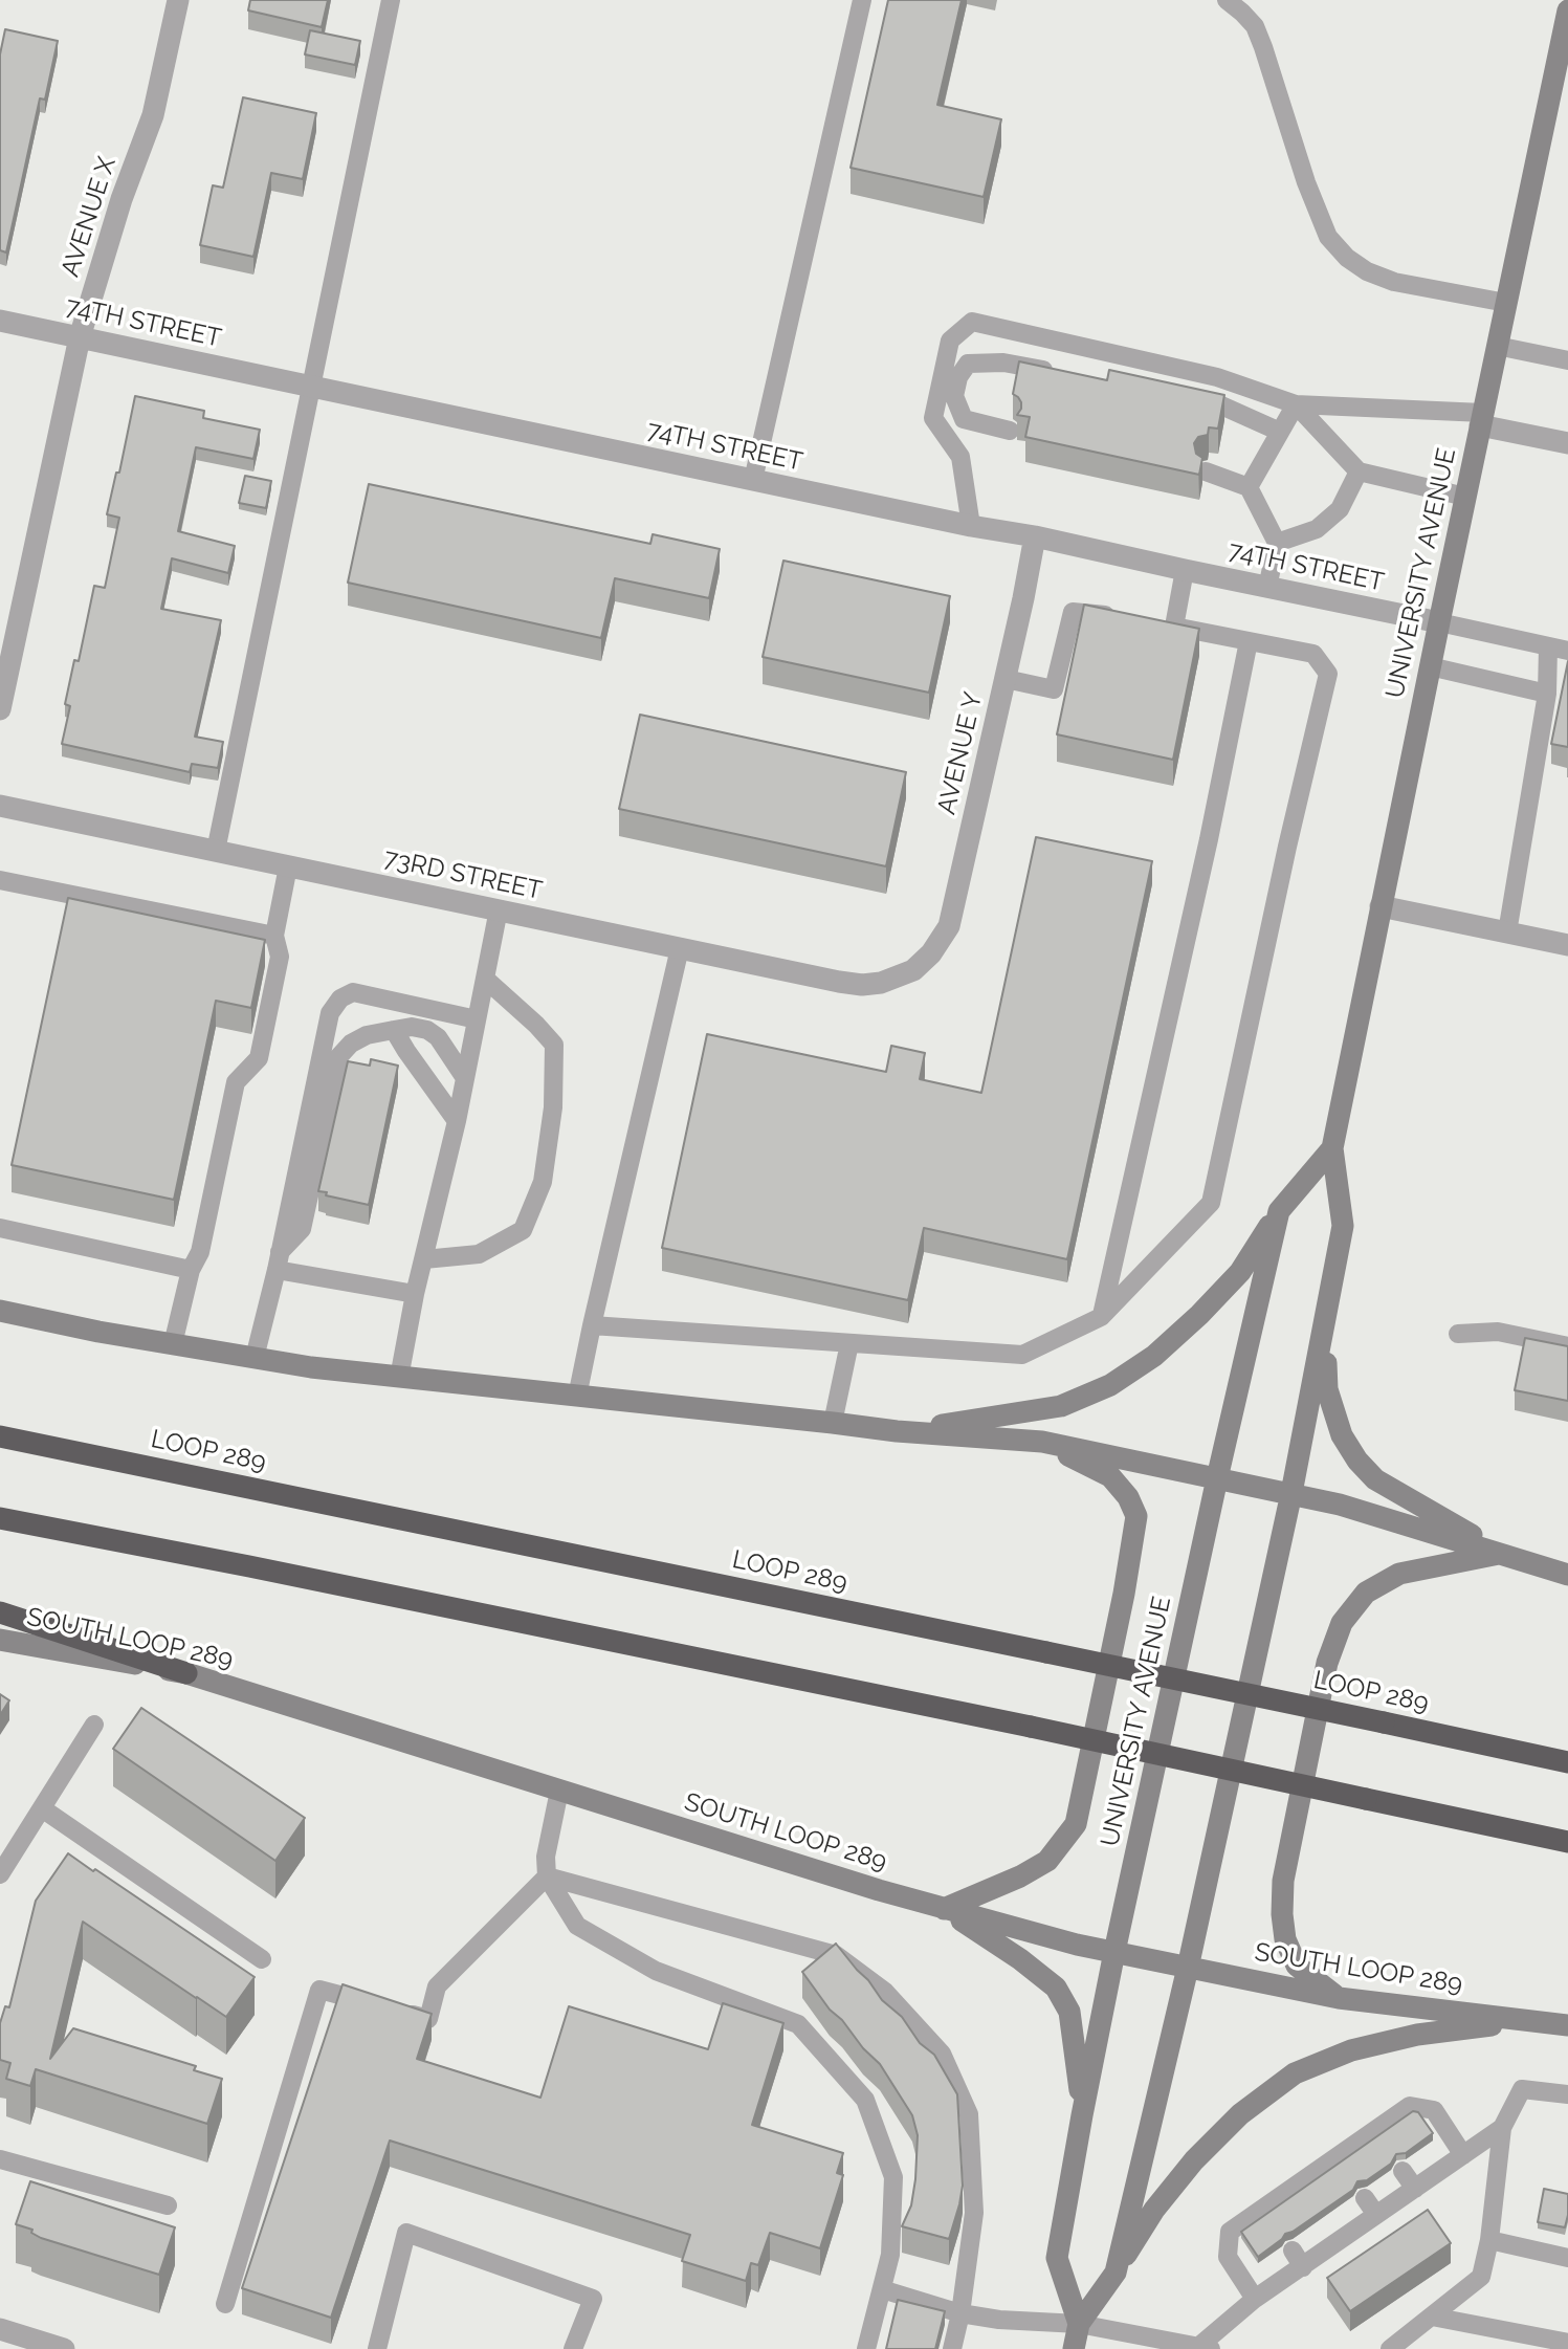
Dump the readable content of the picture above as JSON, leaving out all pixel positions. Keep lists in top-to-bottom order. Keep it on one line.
{"streets":{"highway":["LOOP 289"],"main road":["UNIVERSITY AVENUE","SOUTH LOOP 289"],"street":["AVENUE X","74TH STREET","AVENUE Y","73RD STREET"]},"crossings":[["AVENUE X","74TH STREET"],["74TH STREET","UNIVERSITY AVENUE"],["74TH STREET","AVENUE Y"],["UNIVERSITY AVENUE","SOUTH LOOP 289"],["AVENUE Y","73RD STREET"]]}
